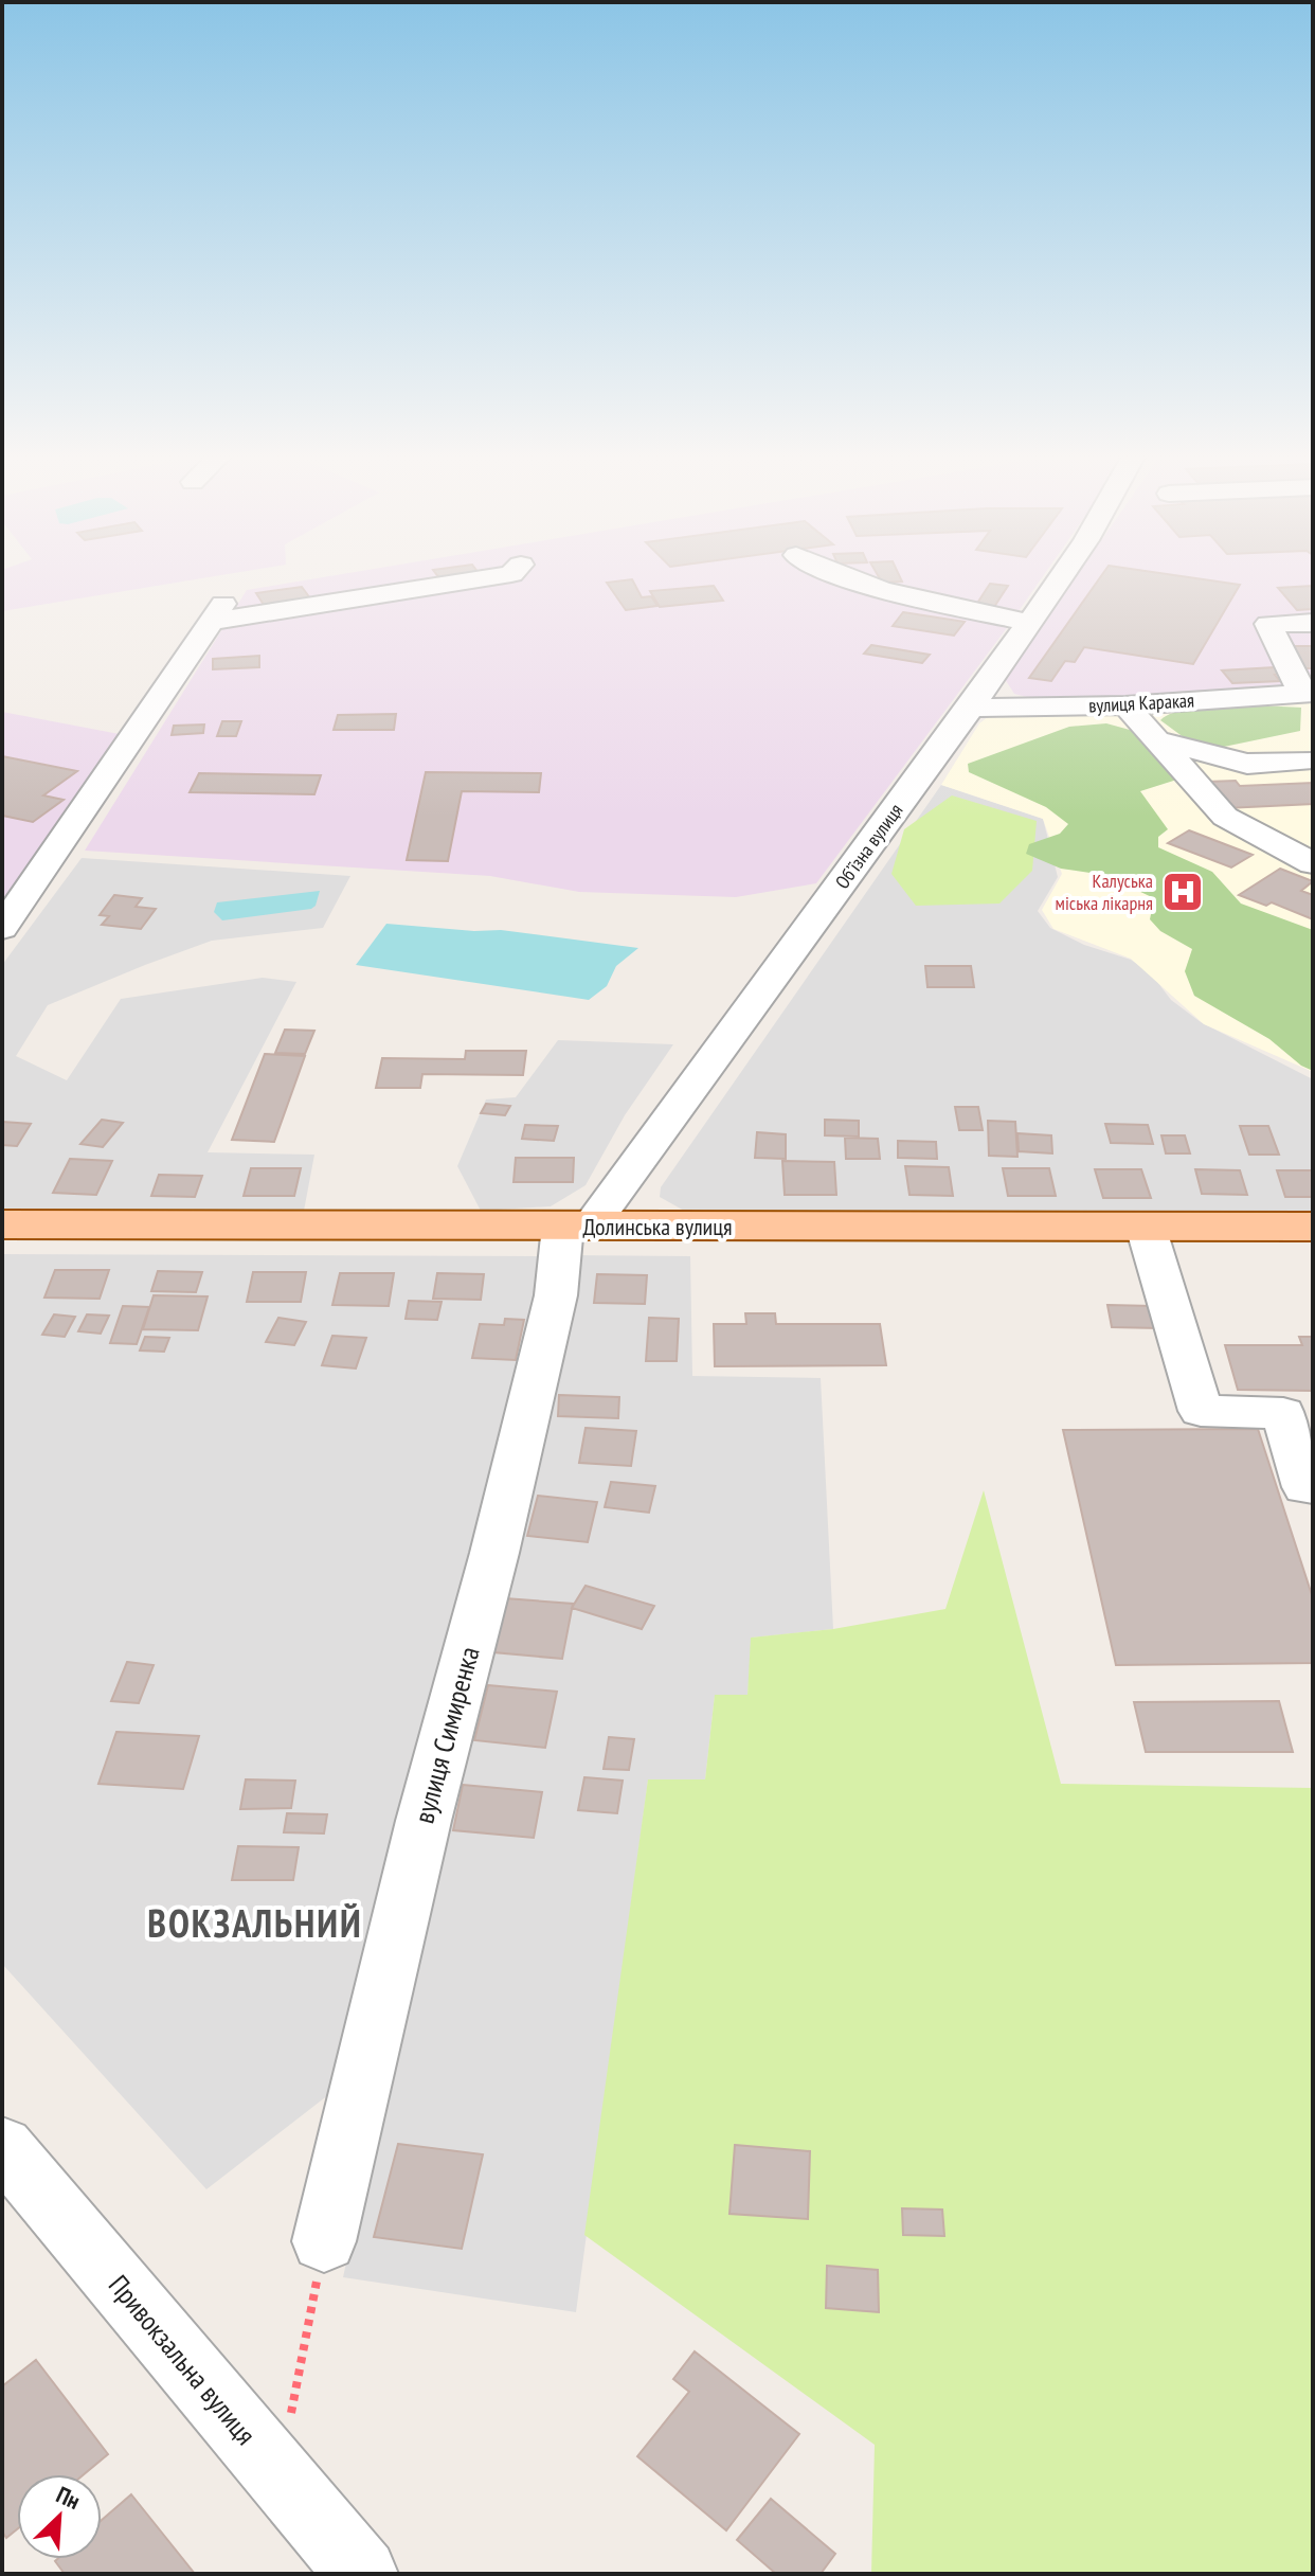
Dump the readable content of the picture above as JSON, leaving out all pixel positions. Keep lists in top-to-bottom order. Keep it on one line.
{"streets":{"main road":["Долинська вулиця"],"street":["вулиця Каракая","Обʼїзна вулиця","вулиця Симиренка","Привокзальна вулиця"]},"crossings":[["вулиця Каракая","Обʼїзна вулиця"],["Обʼїзна вулиця","Долинська вулиця"],["Обʼїзна вулиця","вулиця Симиренка"],["Долинська вулиця","вулиця Симиренка"]],"districts":["ВОКЗАЛЬНИЙ"],"places":{"hospital":["Калуська міська лікарня"]},"north":"top right"}
